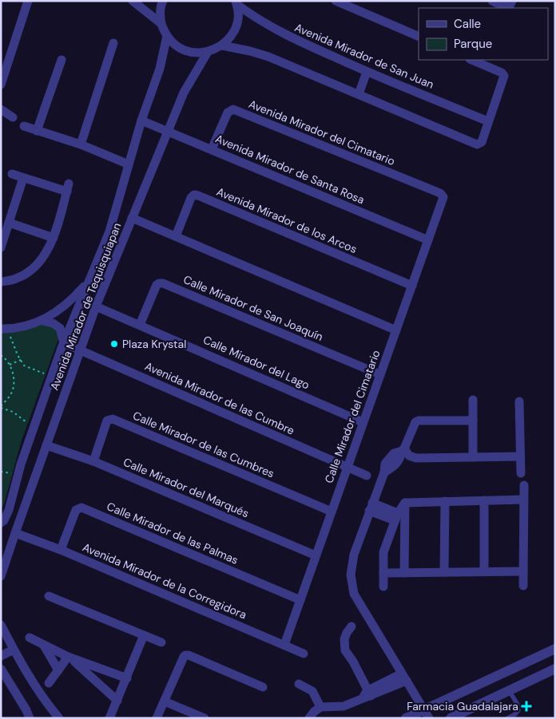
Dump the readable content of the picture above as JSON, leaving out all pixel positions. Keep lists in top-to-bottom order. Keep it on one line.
{"streets":{"street":["Avenida Mirador de San Juan","Avenida Mirador del Cimatario","Avenida Mirador de Santa Rosa","Avenida Mirador de los Arcos","Avenida Mirador de Tequisquiapan","Calle Mirador de San Joaquín","Calle Mirador del Lago","Avenida Mirador de las Cumbre","Calle Mirador del Cimatario","Calle Mirador de las Cumbres","Calle Mirador del Marqués","Calle Mirador de las Palmas","Avenida Mirador de la Corregidora"]},"crossings":[["Avenida Mirador del Cimatario","Avenida Mirador de Santa Rosa"],["Avenida Mirador del Cimatario","Calle Mirador del Cimatario"],["Avenida Mirador de Santa Rosa","Avenida Mirador de Tequisquiapan"],["Avenida Mirador de Santa Rosa","Calle Mirador del Cimatario"],["Avenida Mirador de los Arcos","Calle Mirador del Cimatario"],["Avenida Mirador de Tequisquiapan","Calle Mirador del Lago"],["Avenida Mirador de Tequisquiapan","Avenida Mirador de las Cumbre"],["Avenida Mirador de Tequisquiapan","Calle Mirador del Marqués"],["Avenida Mirador de Tequisquiapan","Avenida Mirador de la Corregidora"],["Calle Mirador de San Joaquín","Calle Mirador del Lago"],["Calle Mirador de San Joaquín","Calle Mirador del Cimatario"],["Calle Mirador del Lago","Calle Mirador del Cimatario"],["Avenida Mirador de las Cumbre","Calle Mirador del Cimatario"],["Calle Mirador del Cimatario","Calle Mirador de las Cumbres"],["Calle Mirador del Cimatario","Calle Mirador del Marqués"],["Calle Mirador del Cimatario","Calle Mirador de las Palmas"],["Calle Mirador del Cimatario","Avenida Mirador de la Corregidora"],["Calle Mirador de las Cumbres","Calle Mirador del Marqués"],["Calle Mirador de las Palmas","Avenida Mirador de la Corregidora"]],"places":{"other":["Plaza Krystal"],"health":["Farmacia Guadalajara"]},"legend":["Calle","Parque"]}
